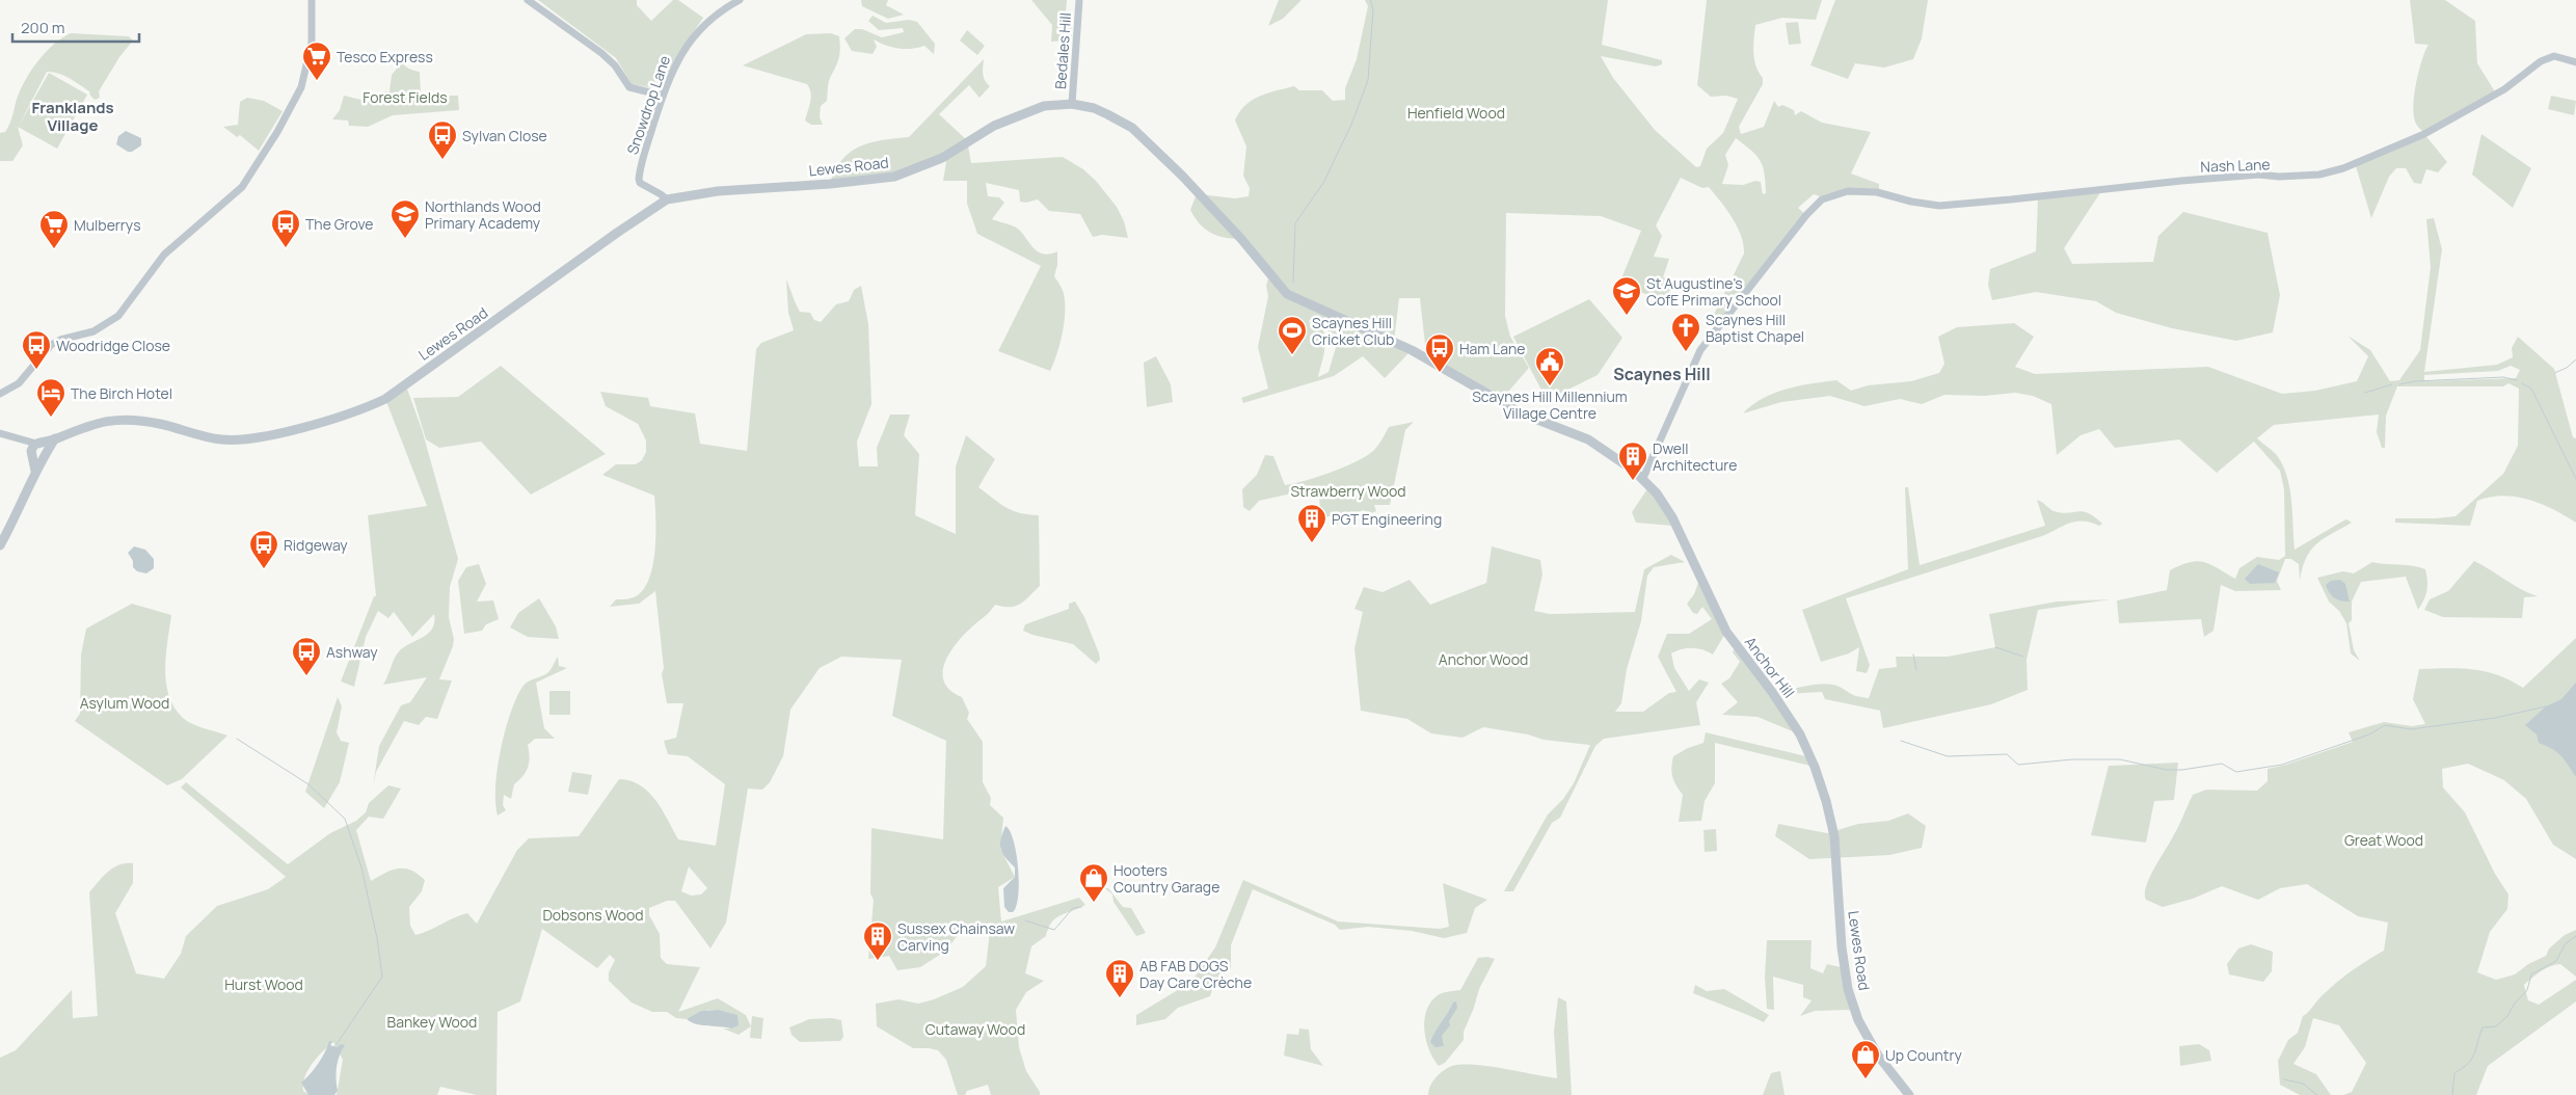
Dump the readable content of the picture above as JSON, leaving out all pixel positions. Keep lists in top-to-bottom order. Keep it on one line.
{"streets":{"highway":["Lewes Road","Anchor Hill"],"street":["Bedales Hill","Snowdrop Lane","Nash Lane"]},"crossings":[["Bedales Hill","Lewes Road"],["Snowdrop Lane","Lewes Road"],["Nash Lane","Lewes Road"],["Nash Lane","Anchor Hill"],["Lewes Road","Anchor Hill"]],"districts":["Franklands Village","Scaynes Hill"],"parks":["Forest Fields","Henfield Wood","Strawberry Wood","Anchor Wood","Asylum Wood","Great Wood","Dobsons Wood","Hurst Wood","Bankey Wood","Cutaway Wood"],"places":{"supermarket":["Tesco Express","Mulberrys"],"bus stop":["Sylvan Close","The Grove","Woodridge Close","Ham Lane","Ridgeway","Ashway"],"school or university":["Northlands Wood Primary Academy","St Augustine's CofE Primary School"],"church":["Scaynes Hill Baptist Chapel"],"sports":["Scaynes Hill Cricket Club"],"public building":["Scaynes Hill Millennium Village Centre"],"hotel":["The Birch Hotel"],"building":["Dwell Architecture","PGT Engineering","Sussex Chainsaw Carving","AB FAB DOGS Day Care Crèche"],"shop":["Hooters Country Garage","Up Country"]},"scale_bar":"200 m"}
